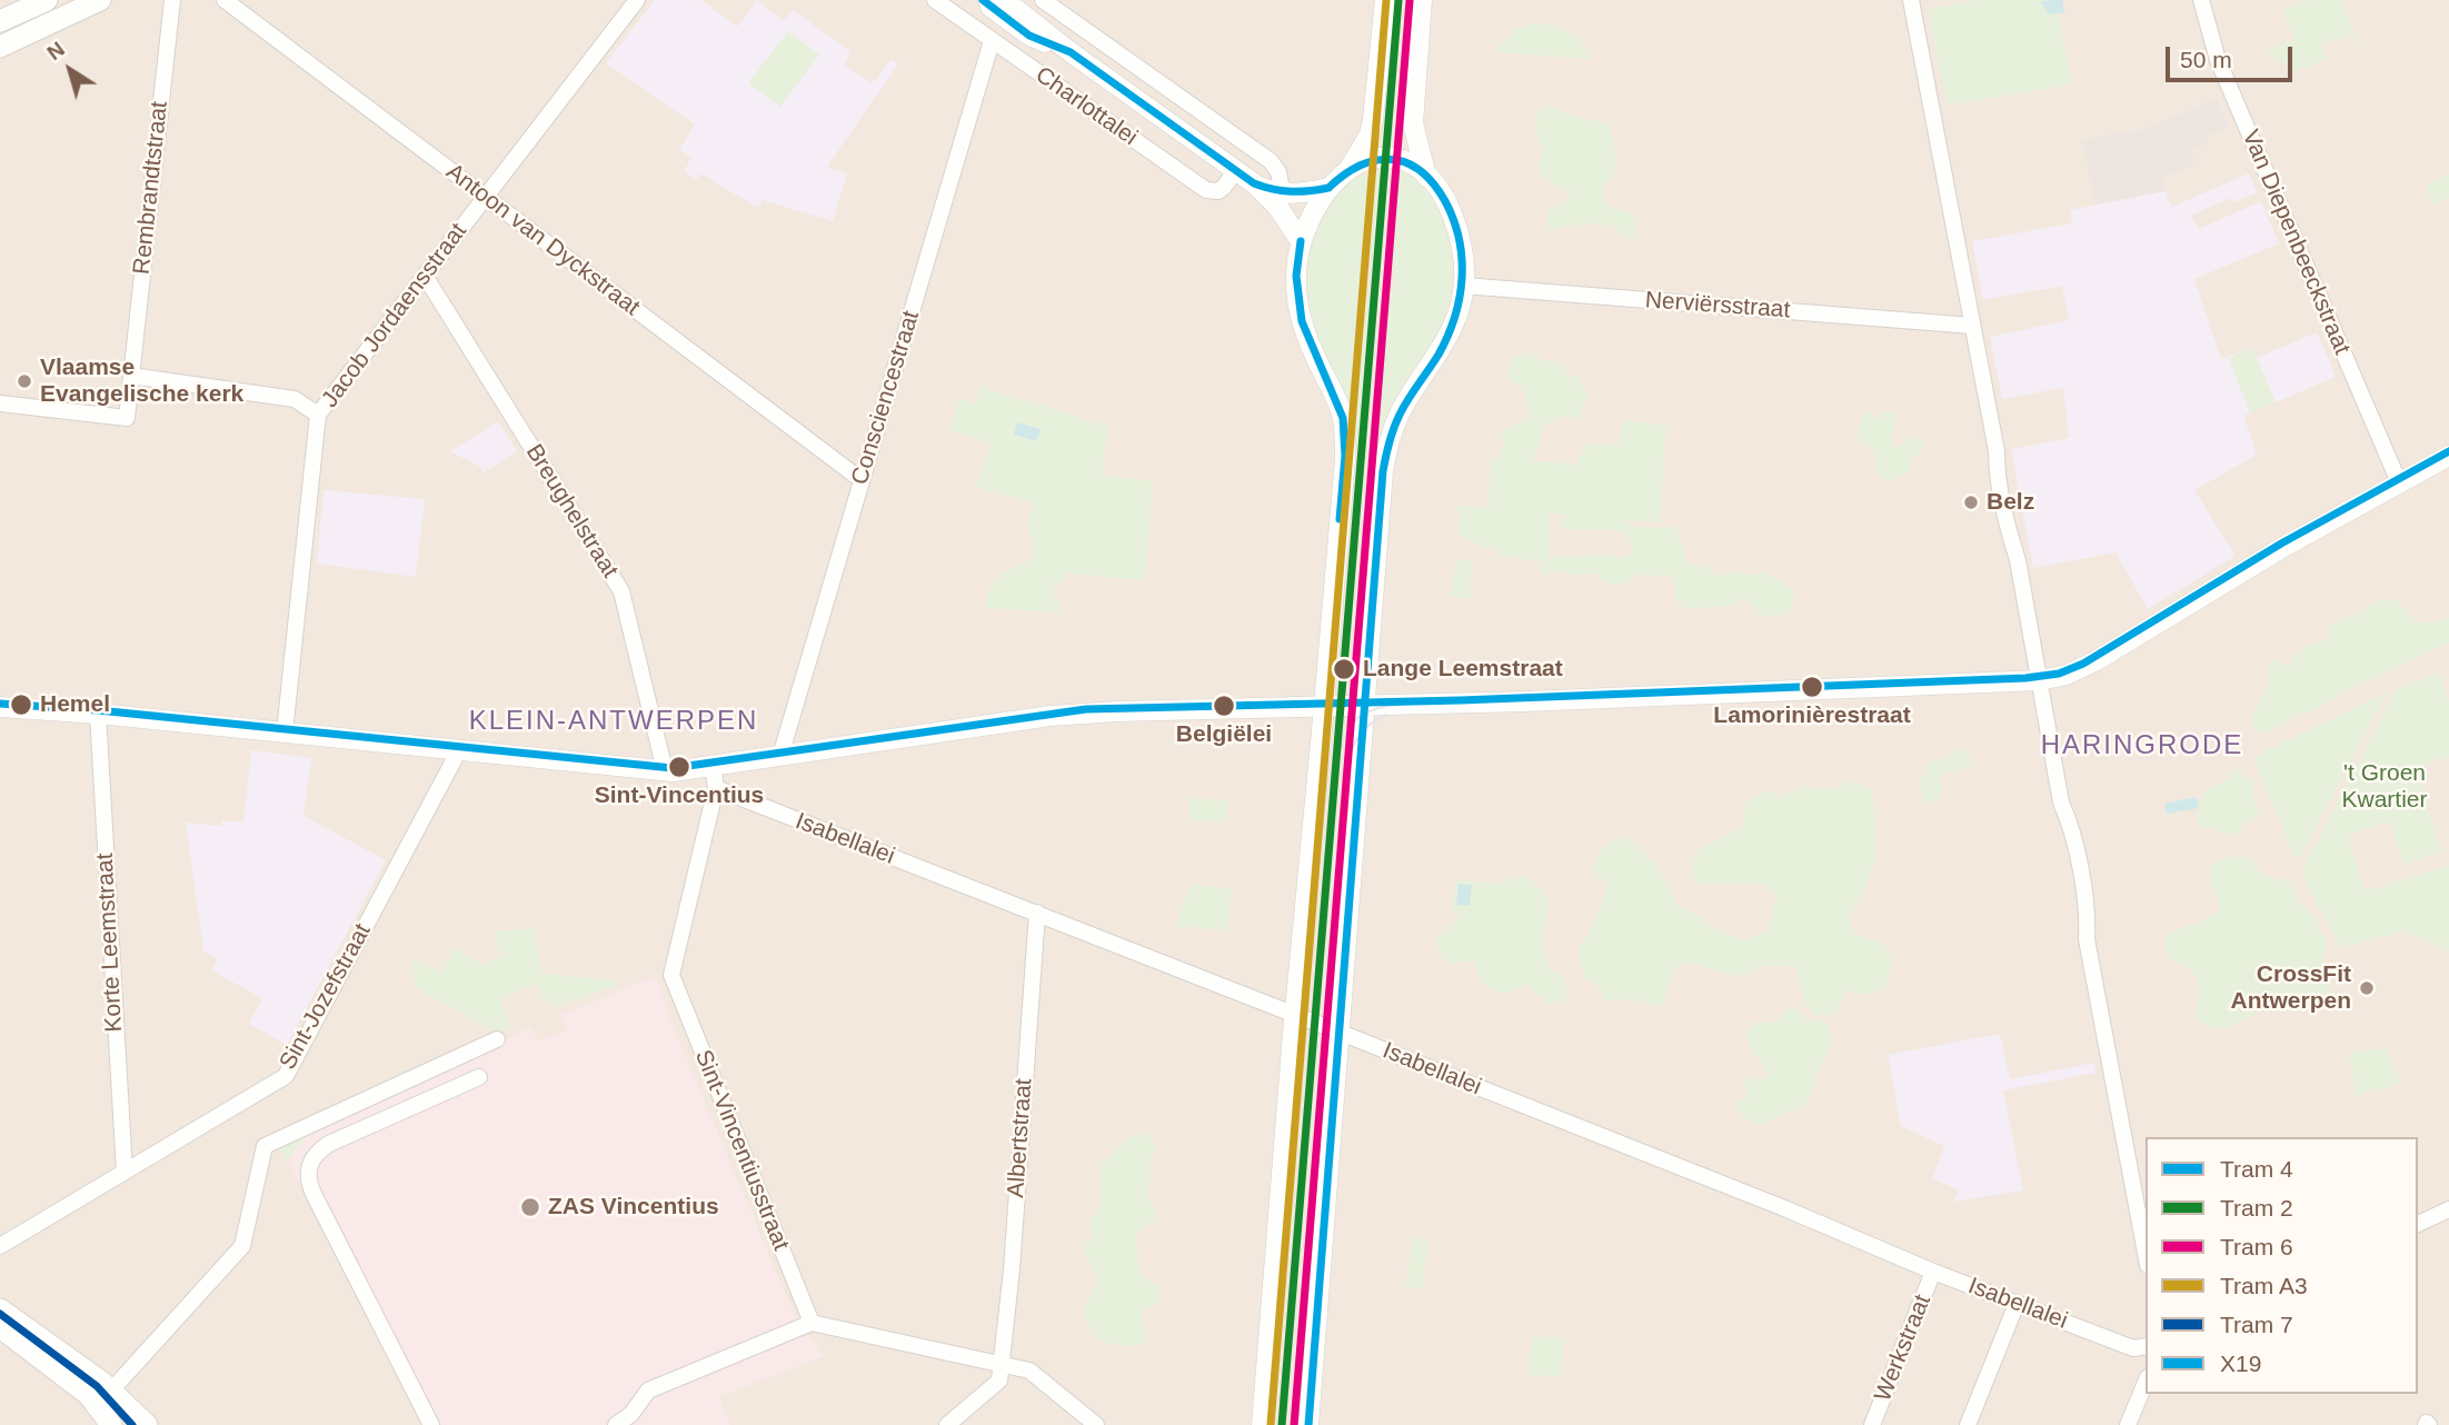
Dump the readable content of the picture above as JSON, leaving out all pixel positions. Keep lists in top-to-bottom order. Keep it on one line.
{"streets":{"street":["Charlottalei","Rembrandtstraat","Antoon van Dyckstraat","Van Diepenbeeckstraat","Nerviërsstraat","Jacob Jordaensstraat","Consciencestraat","Breughelstraat","Isabellalei","Korte Leemstraat","Sint-Jozefstraat","Albertstraat","Sint-Vincentiusstraat","Werkstraat"]},"crossings":[["Charlottalei","Consciencestraat"],["Antoon van Dyckstraat","Jacob Jordaensstraat"],["Antoon van Dyckstraat","Consciencestraat"],["Jacob Jordaensstraat","Breughelstraat"],["Isabellalei","Albertstraat"],["Isabellalei","Sint-Vincentiusstraat"],["Isabellalei","Werkstraat"],["Korte Leemstraat","Sint-Jozefstraat"]],"districts":["KLEIN-ANTWERPEN","HARINGRODE"],"parks":["'t Groen Kwartier"],"places":["Vlaamse Evangelische kerk","Belz","Lange Leemstraat","Lamorinièrestraat","Hemel","Belgiëlei","Sint-Vincentius","CrossFit Antwerpen","ZAS Vincentius"],"lines":["tram line 2","tram line A3","transit line X19","tram line 6","tram line 4","tram line 7"],"legend":["Tram 4","Tram 2","Tram 6","Tram A3","Tram 7","X19"],"scale_bar":"50 m","north":"top left"}
